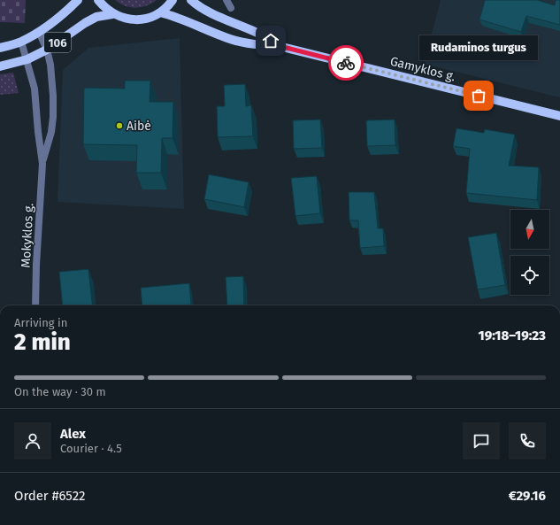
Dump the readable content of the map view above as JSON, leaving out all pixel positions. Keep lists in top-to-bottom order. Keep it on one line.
{"streets":{"main road":["106","Gamyklos g."],"street":["Mokyklos g."]},"crossings":[["106","Gamyklos g."],["106","Mokyklos g."]],"places":["Rudaminos turgus","Aibė"],"north":"bottom","page":{"bubble":"Rudaminos turgus","heading":["2 min","Arriving in","19:18–19:23"],"panel":["Alex","Courier · 4.5","Order #6522","€29.16"],"bar":"On the way · 30 m"}}
